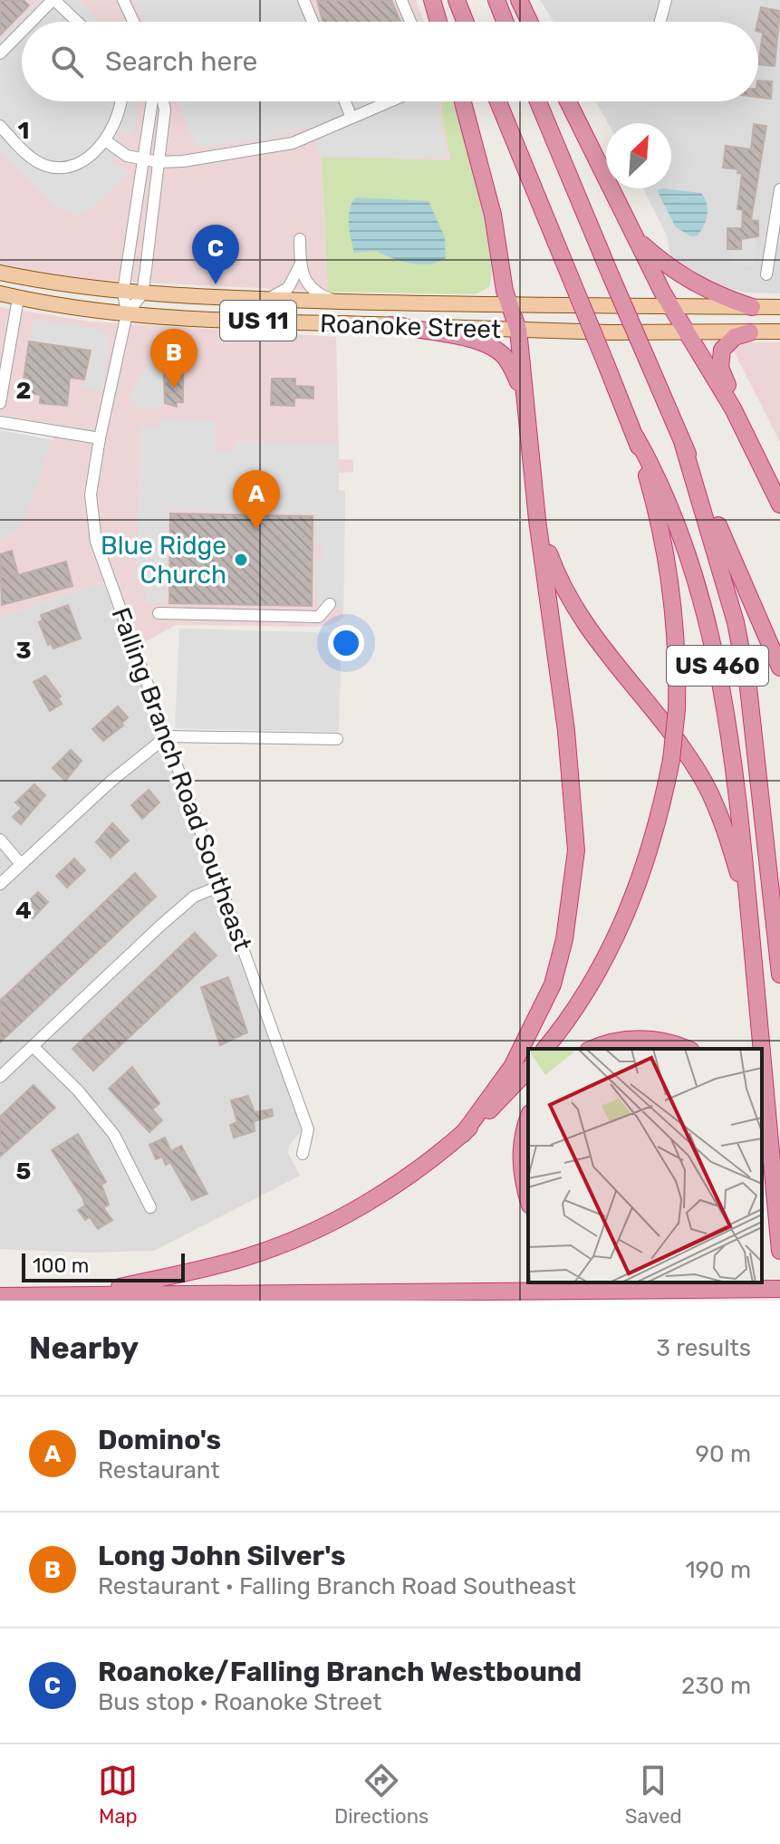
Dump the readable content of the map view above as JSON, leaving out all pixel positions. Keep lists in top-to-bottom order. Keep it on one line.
{"streets":{"highway":["US 460"],"main road":["US 11","Roanoke Street"],"street":["Falling Branch Road Southeast"]},"crossings":[["Roanoke Street","Falling Branch Road Southeast"]],"places":["Blue Ridge Church"],"scale_bar":"100 m","north":"top right","page":{"search":"Search here","pins":["C","B","A"],"scale":"100 m","heading":["Nearby","3 results"],"list":[{"mark":"A","name":"Domino's","note":"Restaurant","value":"90 m"},{"mark":"B","name":"Long John Silver's","note":"Restaurant · Falling Branch Road Southeast","value":"190 m"},{"mark":"C","name":"Roanoke/Falling Branch Westbound","note":"Bus stop · Roanoke Street","value":"230 m"}],"nav":["Map","Directions","Saved"]},"grid":{"rows":["1","2","3","4","5"]}}
